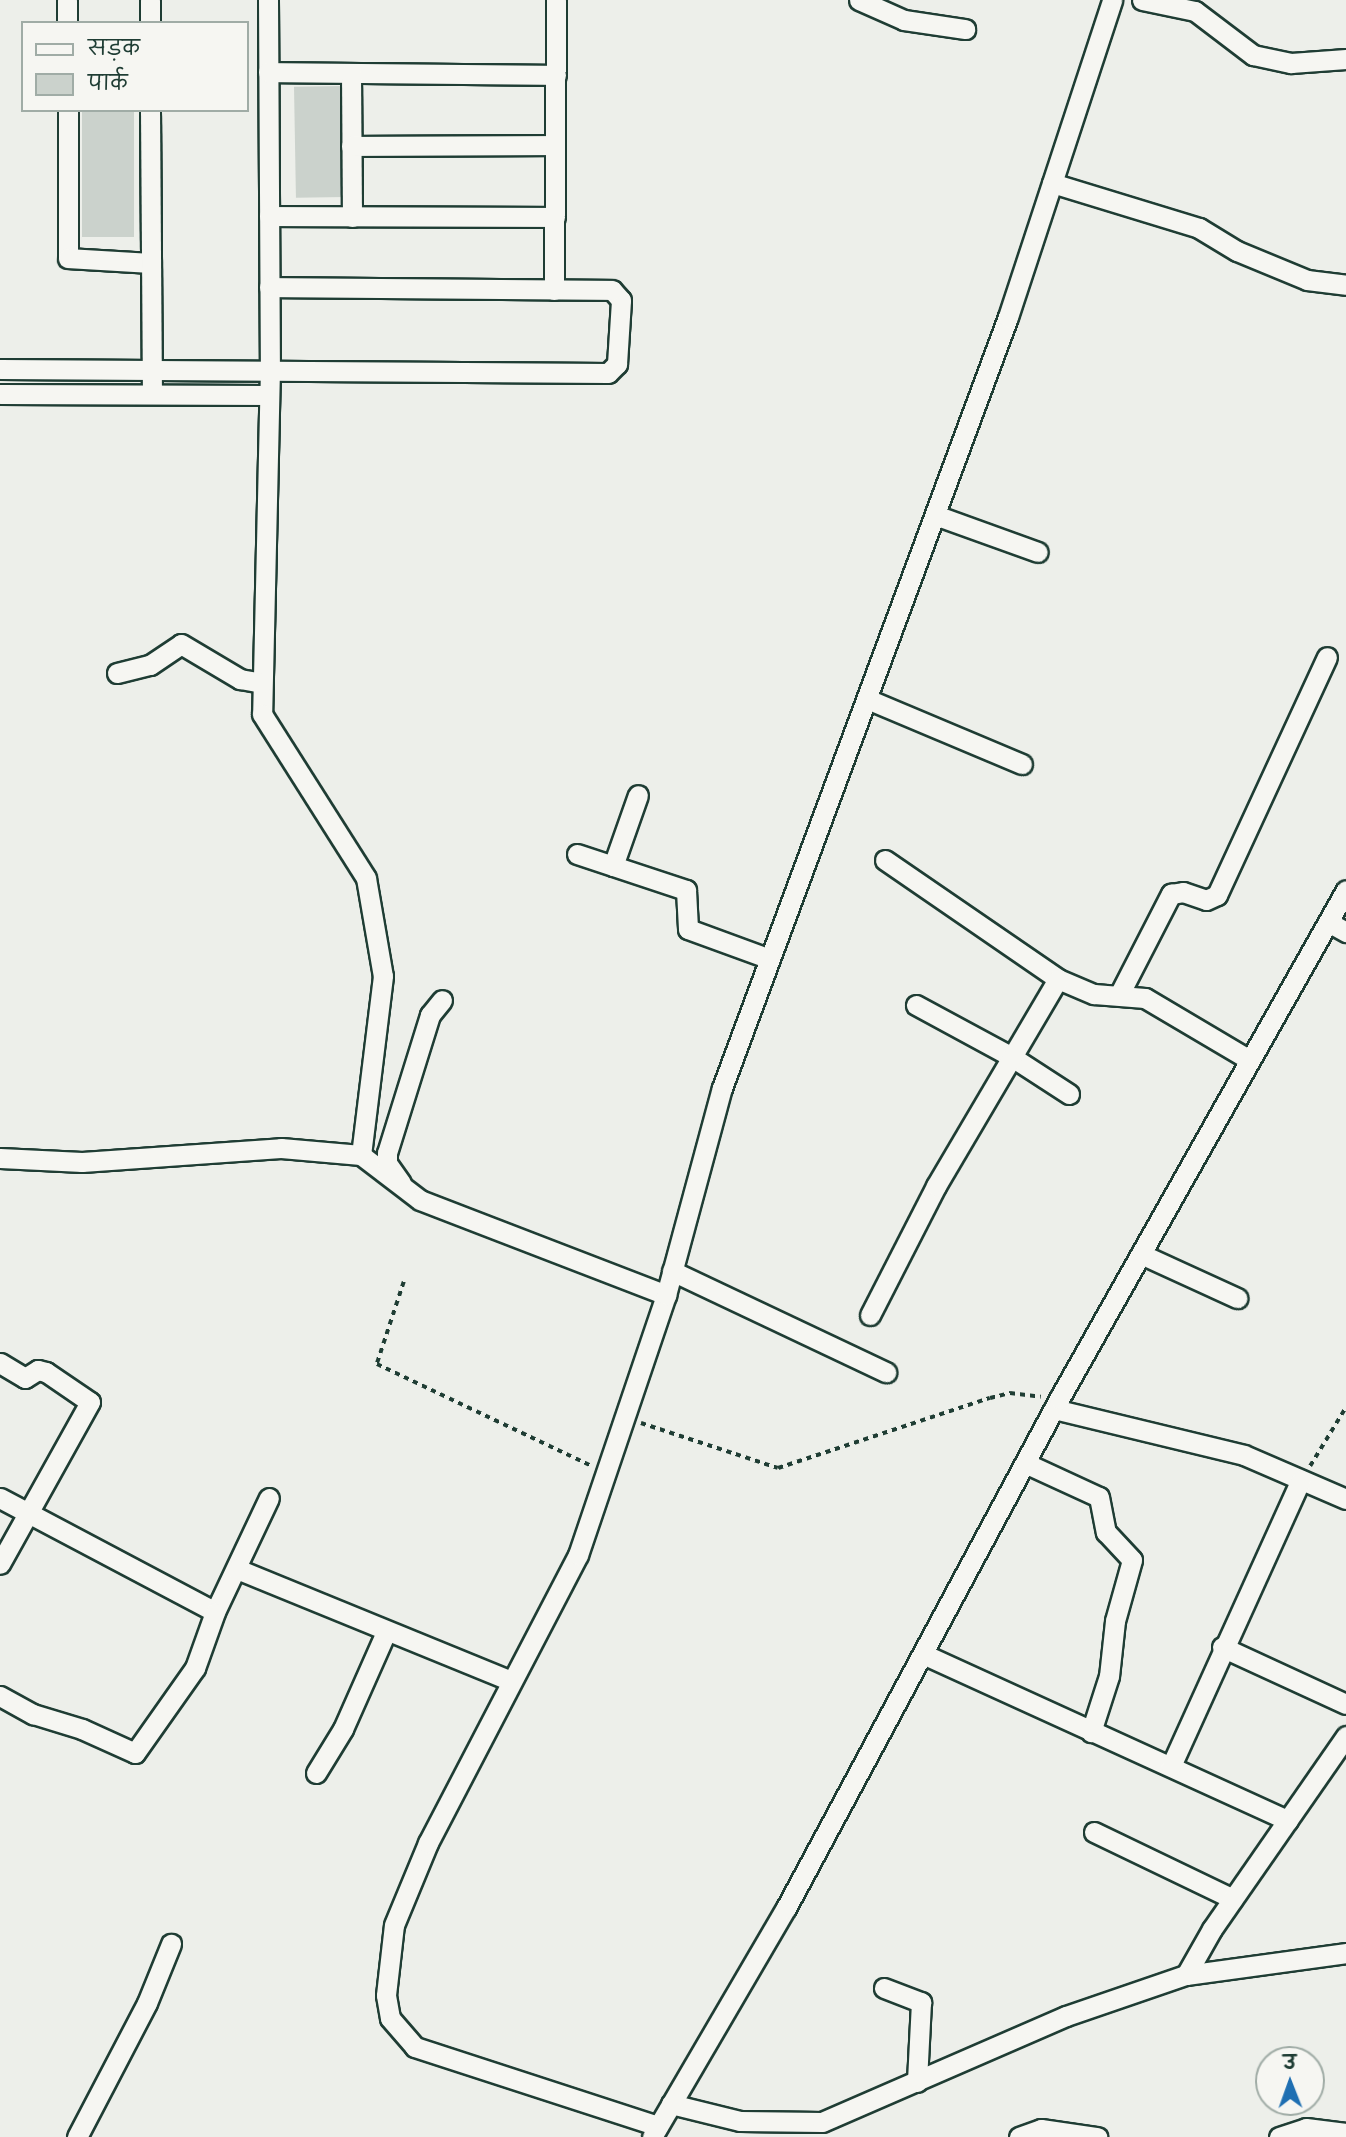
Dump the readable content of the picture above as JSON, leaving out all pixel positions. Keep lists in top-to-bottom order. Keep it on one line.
{"legend":["सड़क","पार्क"],"north":"top"}
